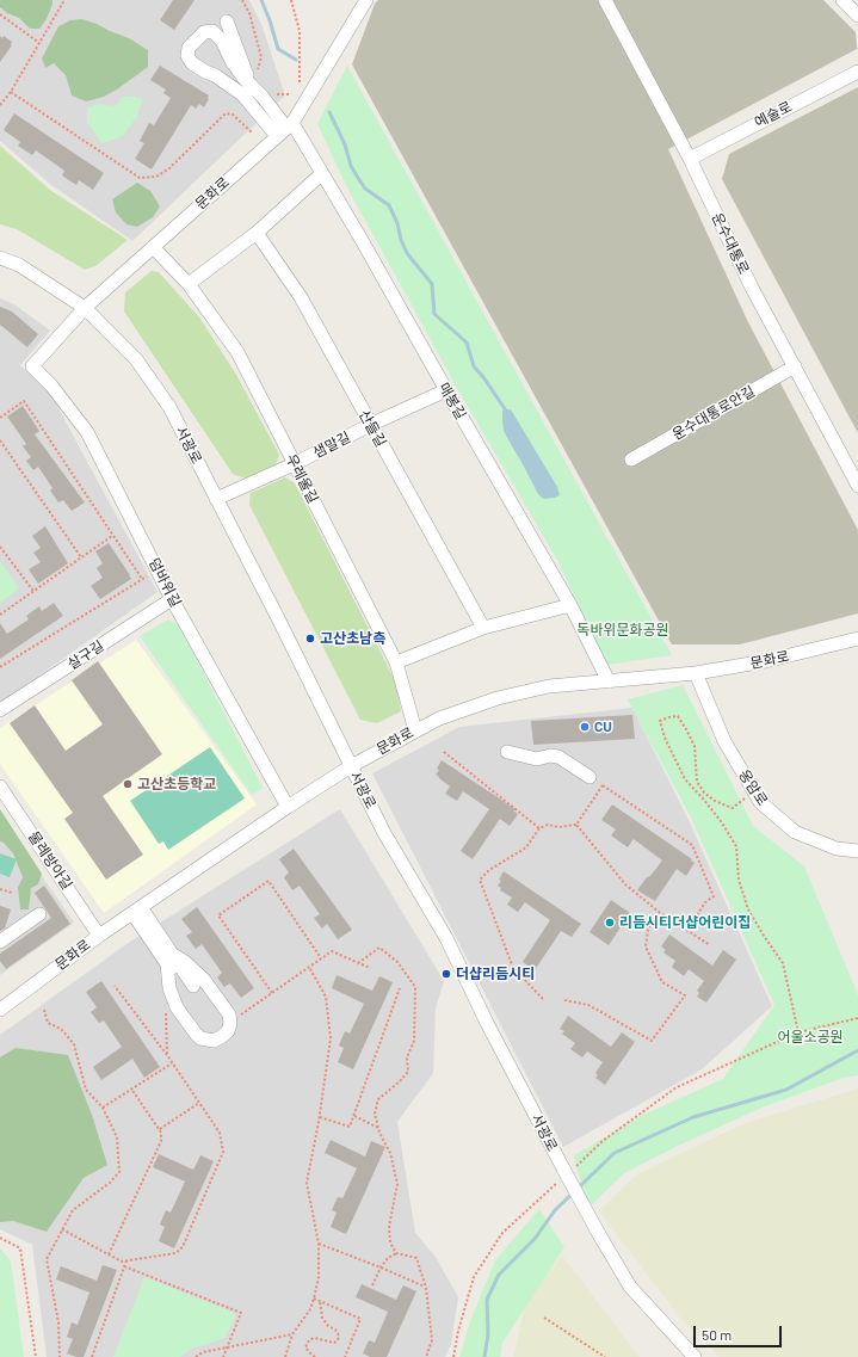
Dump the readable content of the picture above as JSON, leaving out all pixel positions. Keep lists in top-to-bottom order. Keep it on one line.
{"streets":{"street":["예술로","문화로","운수대통로","매봉길","운수대통로안길","산들길","서광로","샘말길","우레울길","덤바위길","살구길","옹암로","물레방아길"]},"crossings":[["예술로","운수대통로"],["문화로","매봉길"],["문화로","서광로"],["문화로","우레울길"],["문화로","덤바위길"],["문화로","옹암로"],["문화로","물레방아길"],["운수대통로","운수대통로안길"],["매봉길","샘말길"],["산들길","샘말길"],["서광로","샘말길"],["샘말길","우레울길"],["덤바위길","살구길"]],"parks":["독바위문화공원","어울소공원"],"places":["고산초남측","CU","고산초등학교","리듬시티더샵어린이집","더샵리듬시티"],"scale_bar":"50 m"}
